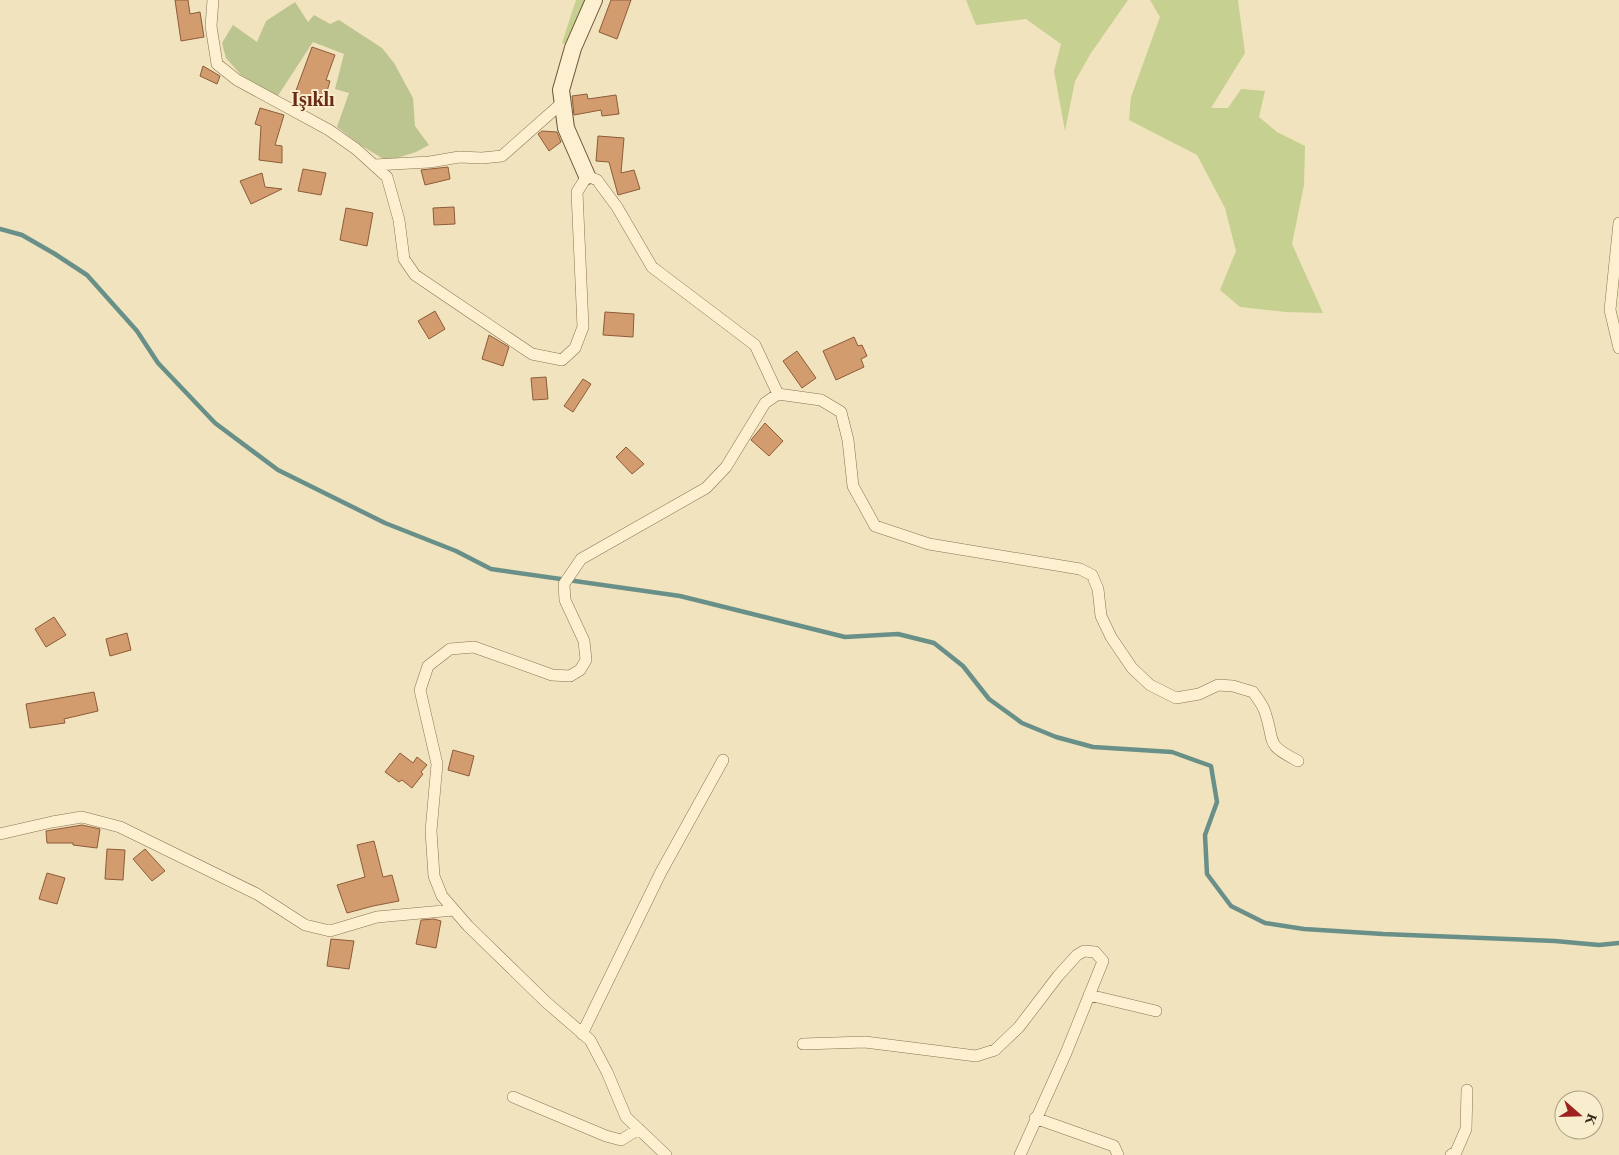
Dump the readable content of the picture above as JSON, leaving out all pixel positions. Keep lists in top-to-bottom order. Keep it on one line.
{"districts":["Işıklı"],"north":"right"}
